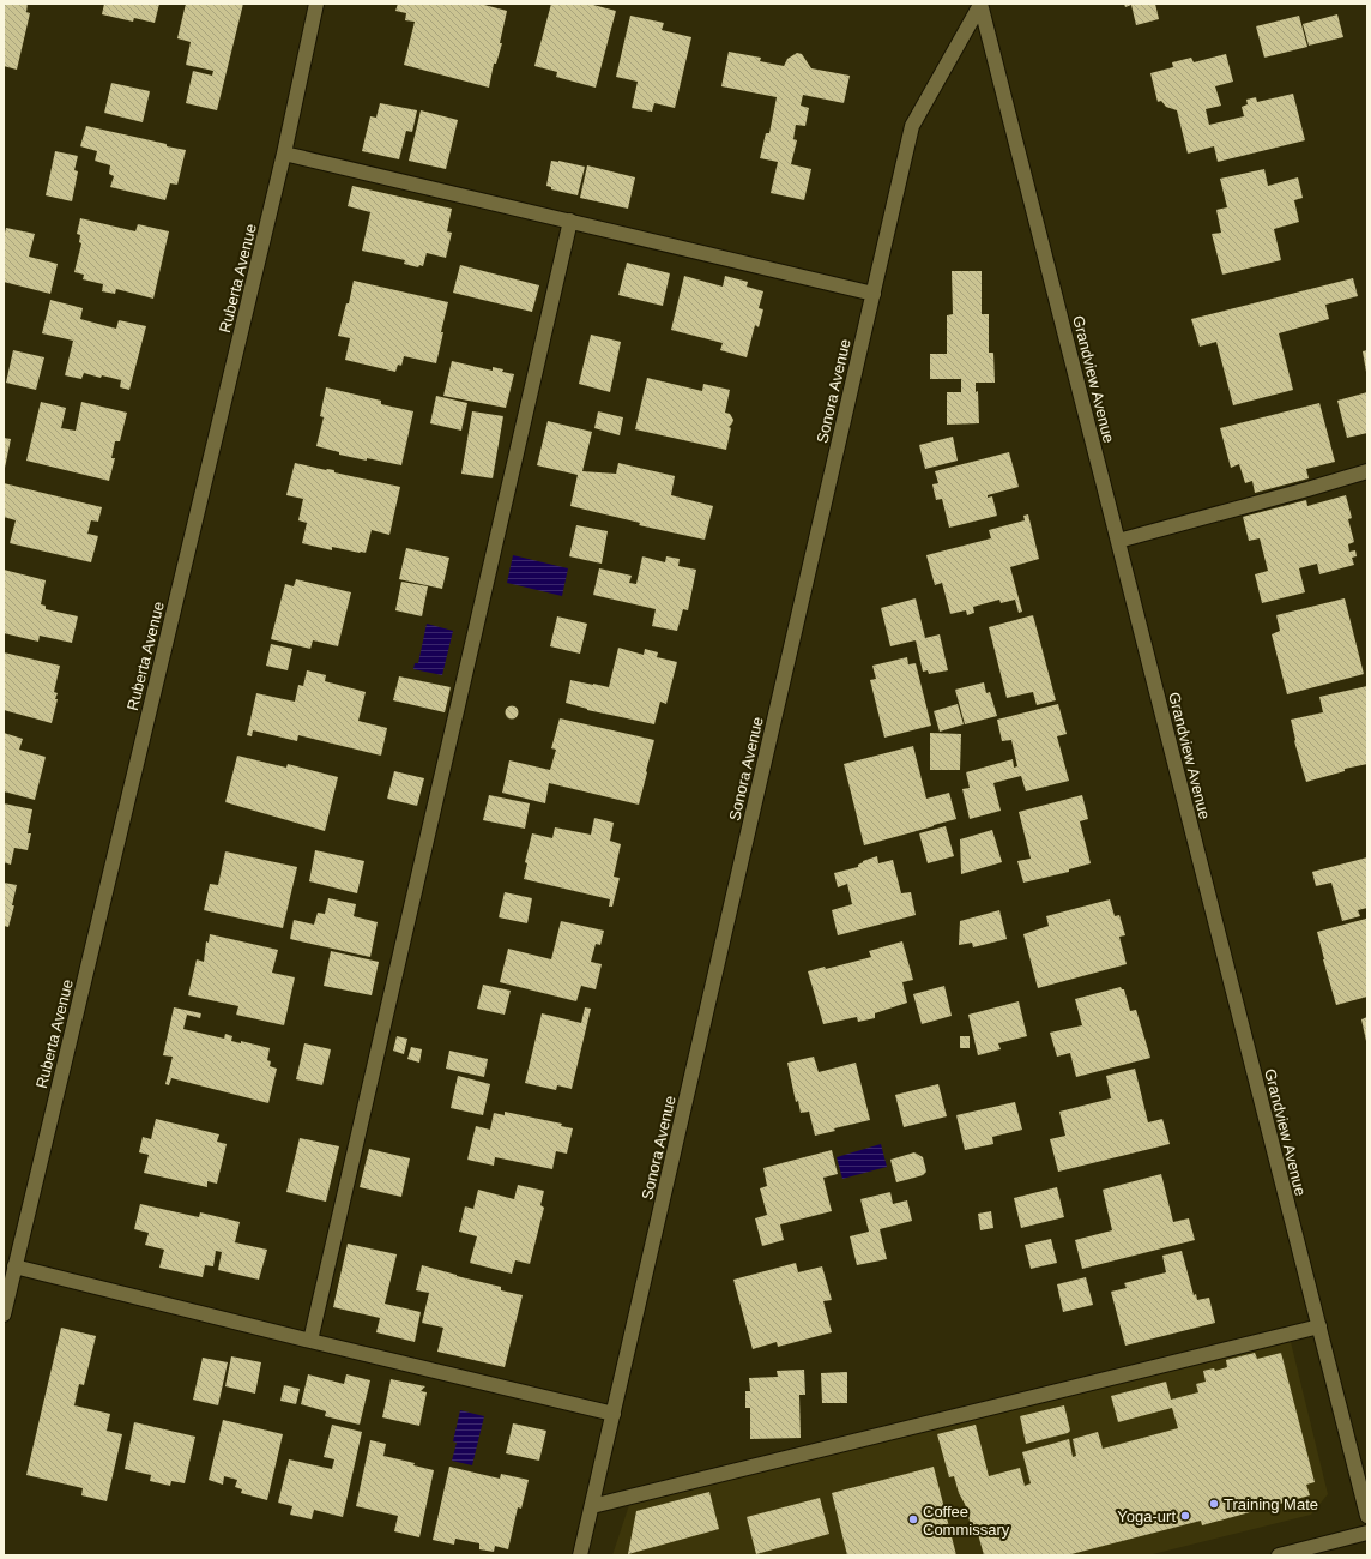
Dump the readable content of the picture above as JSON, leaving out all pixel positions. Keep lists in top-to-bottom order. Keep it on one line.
{"streets":{"street":["Ruberta Avenue","Grandview Avenue","Sonora Avenue"]},"crossings":[["Grandview Avenue","Sonora Avenue"]],"places":["Training Mate","Yoga-urt","Coffee Commissary"]}
